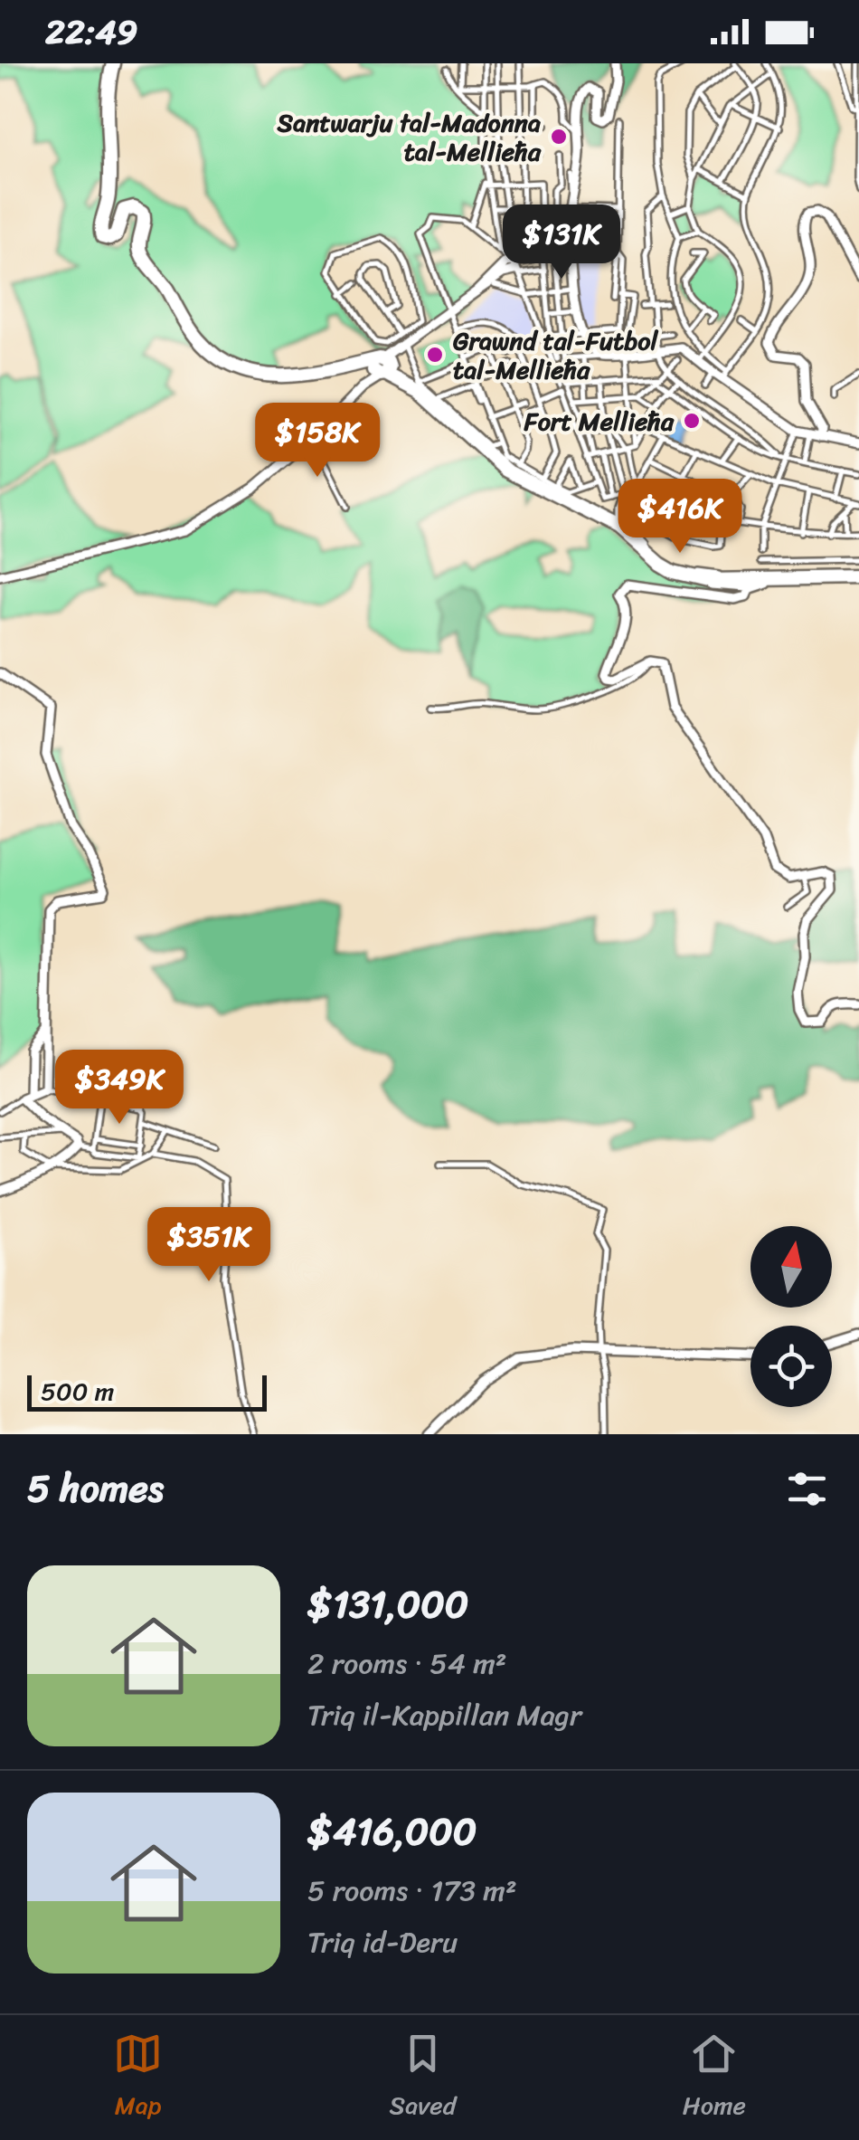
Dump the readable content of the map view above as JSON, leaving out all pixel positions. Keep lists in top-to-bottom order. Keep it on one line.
{"places":["Santwarju tal-Madonna tal-Mellieħa","Grawnd tal-Futbol tal-Mellieħa","Fort Mellieħa"],"scale_bar":"500 m","north":"top","page":{"status":"22:49","price":["$131K","$158K","$416K","$349K","$351K"],"scale":"500 m","heading":"5 homes","list":[{"name":"$131,000","note":"2 rooms · 54 m² · Triq il-Kappillan Magr"},{"name":"$416,000","note":"5 rooms · 173 m² · Triq id-Deru"}],"tabs":["Map","Saved","Home"]}}
